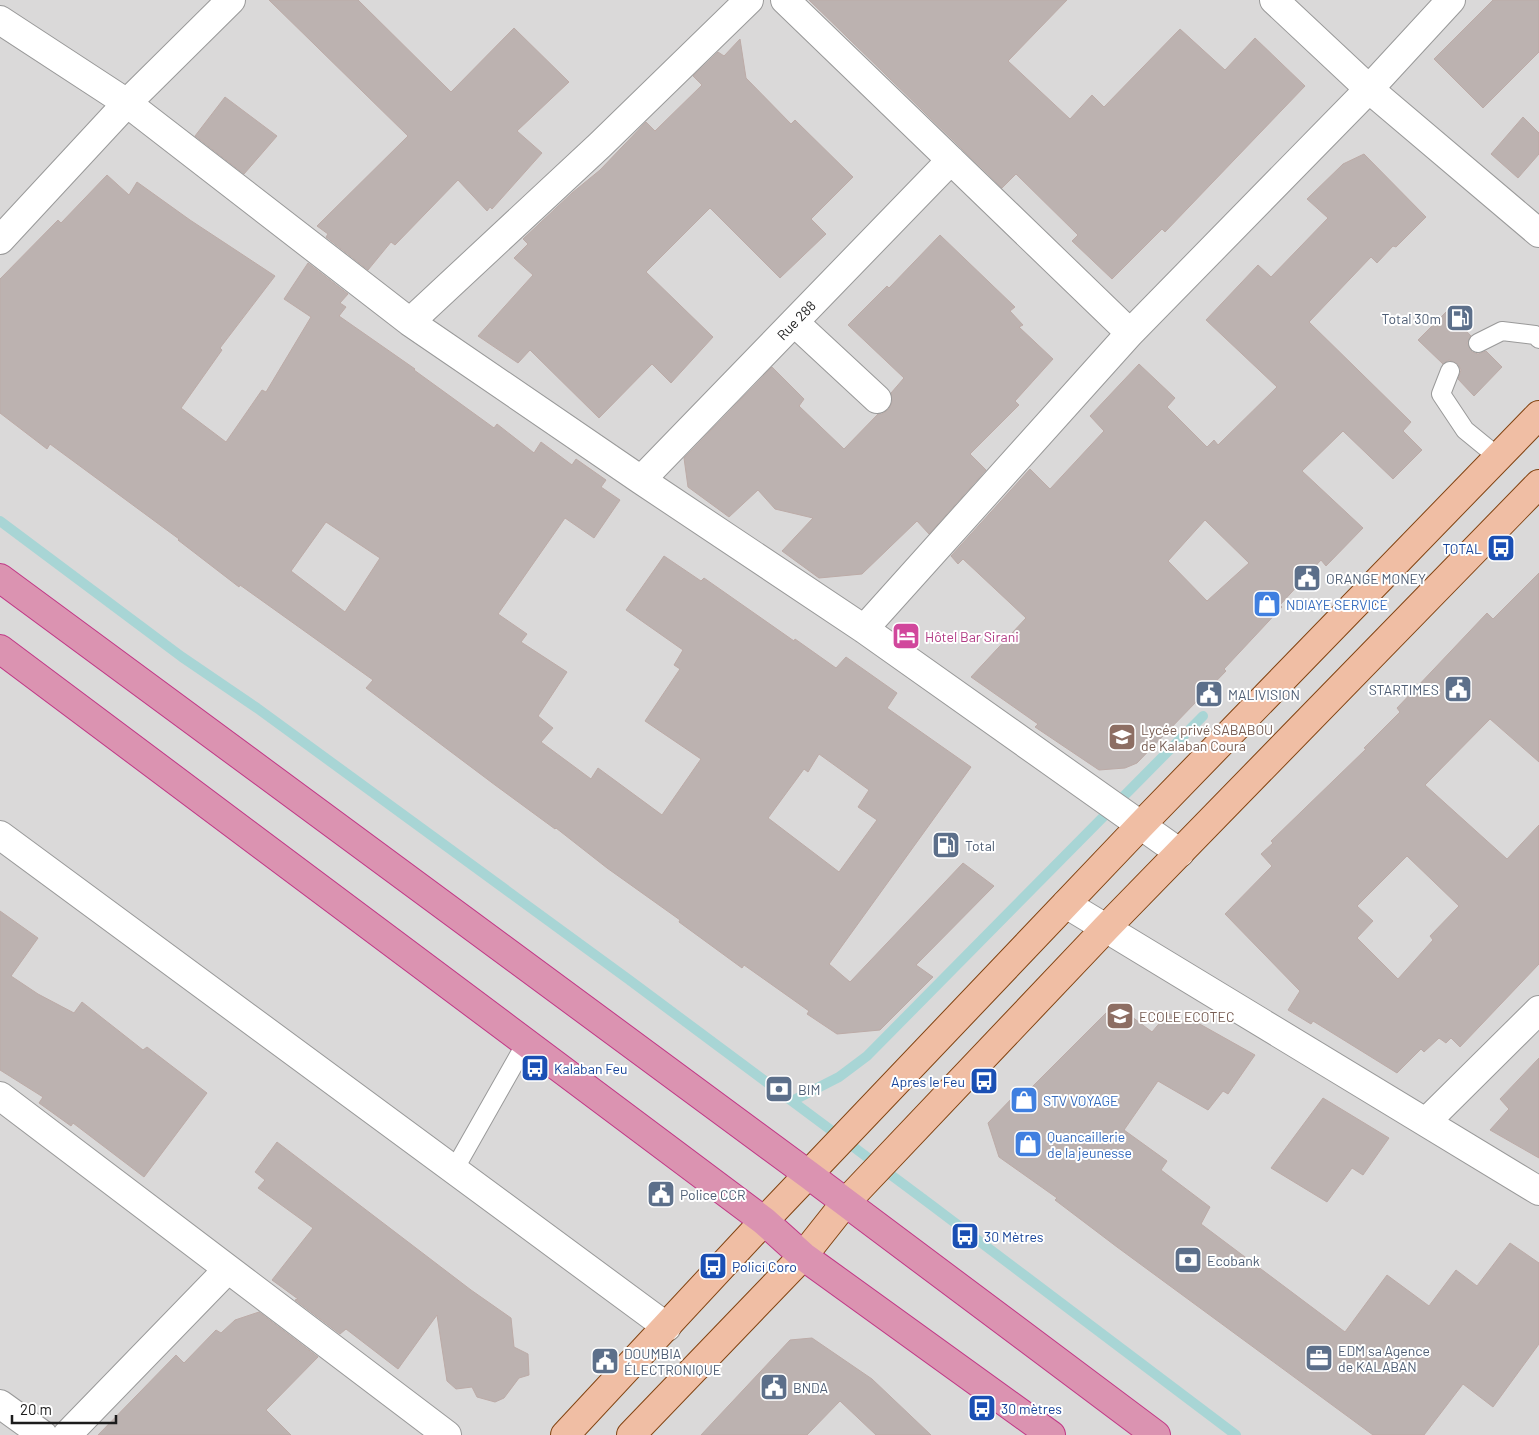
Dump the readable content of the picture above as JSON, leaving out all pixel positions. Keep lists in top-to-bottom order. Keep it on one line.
{"streets":{"street":["Rue 288"]},"places":{"fuel station":["Total 30m","Total"],"bus stop":["TOTAL","Kalaban Feu","Apres le Feu","30 Mètres","Polici Coro","30 mètres"],"public building":["ORANGE MONEY","STARTIMES","MALIVISION","Police CCR","DOUMBIA ÉLECTRONIQUE","BNDA"],"shop":["NDIAYE SERVICE","STV VOYAGE","Quancaillerie de la jeunesse"],"hotel":["Hôtel Bar Sirani"],"school or university":["Lycée privé SABABOU de Kalaban Coura","ECOLE ECOTEC"],"bank":["BIM","Ecobank"],"office":["EDM sa Agence de KALABAN"]},"scale_bar":"20 m"}
